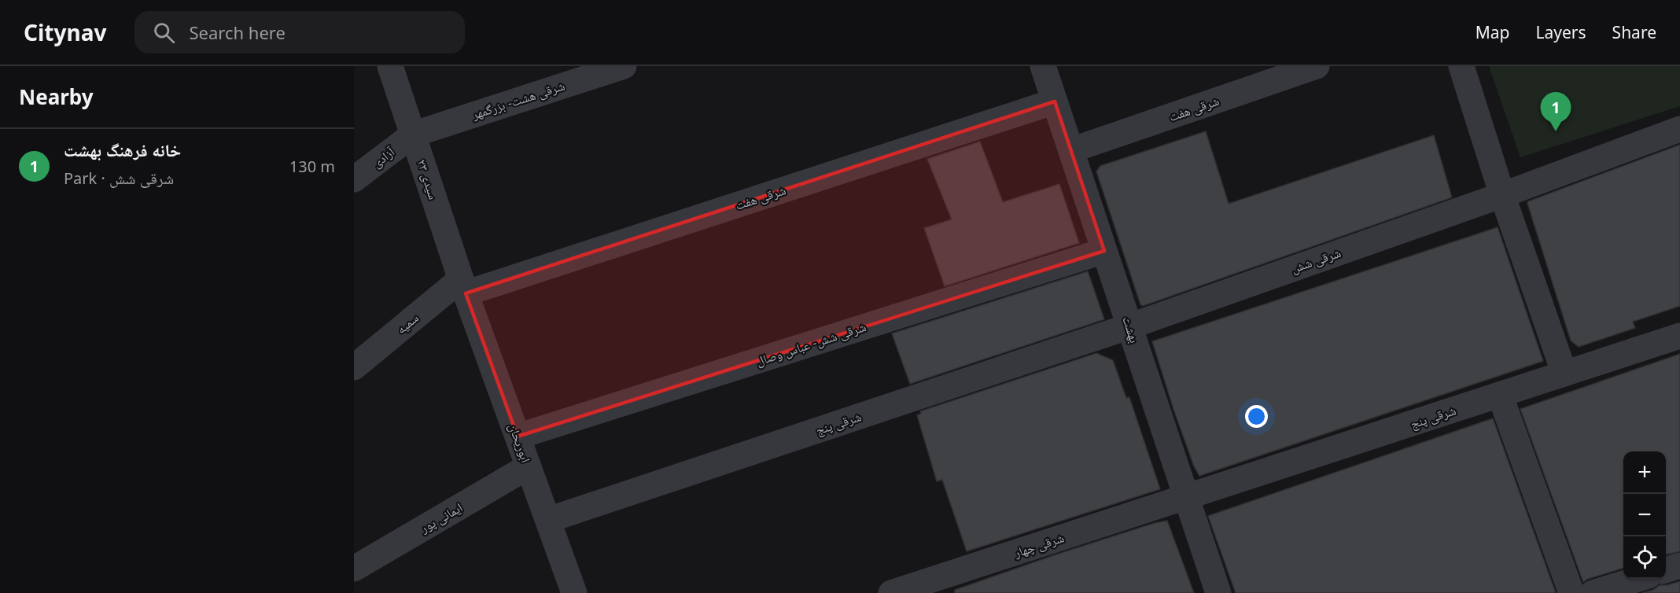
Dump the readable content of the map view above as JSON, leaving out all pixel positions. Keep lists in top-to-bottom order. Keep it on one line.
{"streets":{"street":["شرقی هشت- بزرگمهر","شرقی هفت","آزادی","سیدی ۲۳","شرقی شش","سمیه","بهشت","شرقی شش- عباس وصال","شرقی پنج","ابوریحان","ایمانی پور","شرقی چهار"]},"crossings":[["شرقی هشت- بزرگمهر","آزادی"],["شرقی هشت- بزرگمهر","سیدی ۲۳"],["شرقی هفت","سیدی ۲۳"],["شرقی هفت","سمیه"],["شرقی هفت","بهشت"],["شرقی هفت","ابوریحان"],["آزادی","سیدی ۲۳"],["سیدی ۲۳","سمیه"],["سیدی ۲۳","ابوریحان"],["شرقی شش","بهشت"],["شرقی شش","شرقی پنج"],["سمیه","ابوریحان"],["بهشت","شرقی شش- عباس وصال"],["بهشت","شرقی پنج"],["بهشت","شرقی چهار"],["شرقی شش- عباس وصال","ابوریحان"],["شرقی پنج","ابوریحان"],["شرقی پنج","شرقی چهار"],["ابوریحان","ایمانی پور"]],"page":{"header":"Citynav","search":"Search here","nav":["Map","Layers","Share"],"heading":"Nearby","pins":"1","list":[{"mark":"1","name":"خانه فرهنگ بهشت","note":"Park · شرقی شش","value":"130 m"}],"map_buttons":["+","−"]}}
